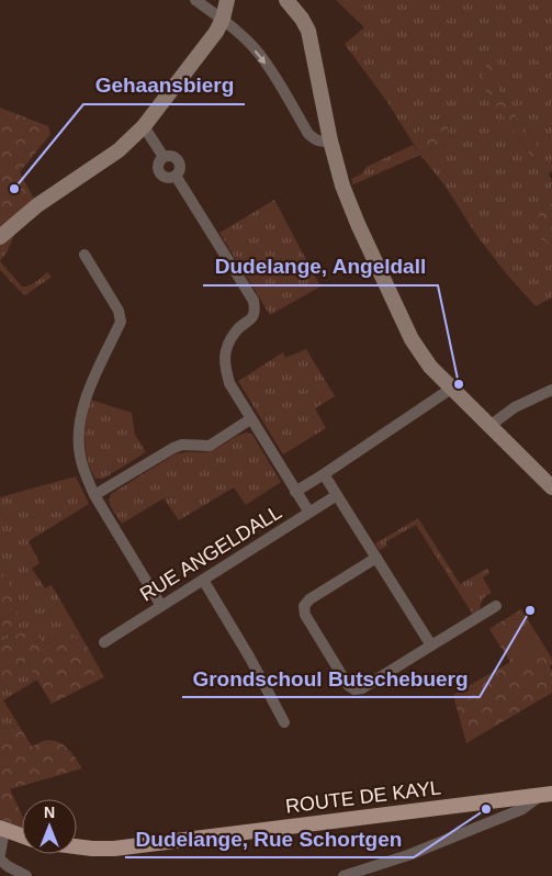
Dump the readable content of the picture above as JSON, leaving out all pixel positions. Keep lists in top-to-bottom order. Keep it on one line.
{"streets":{"main road":["ROUTE DE KAYL"],"street":["RUE ANGELDALL"]},"places":["Gehaansbierg","Dudelange, Angeldall","Grondschoul Butschebuerg","Dudelange, Rue Schortgen"],"north":"top"}
